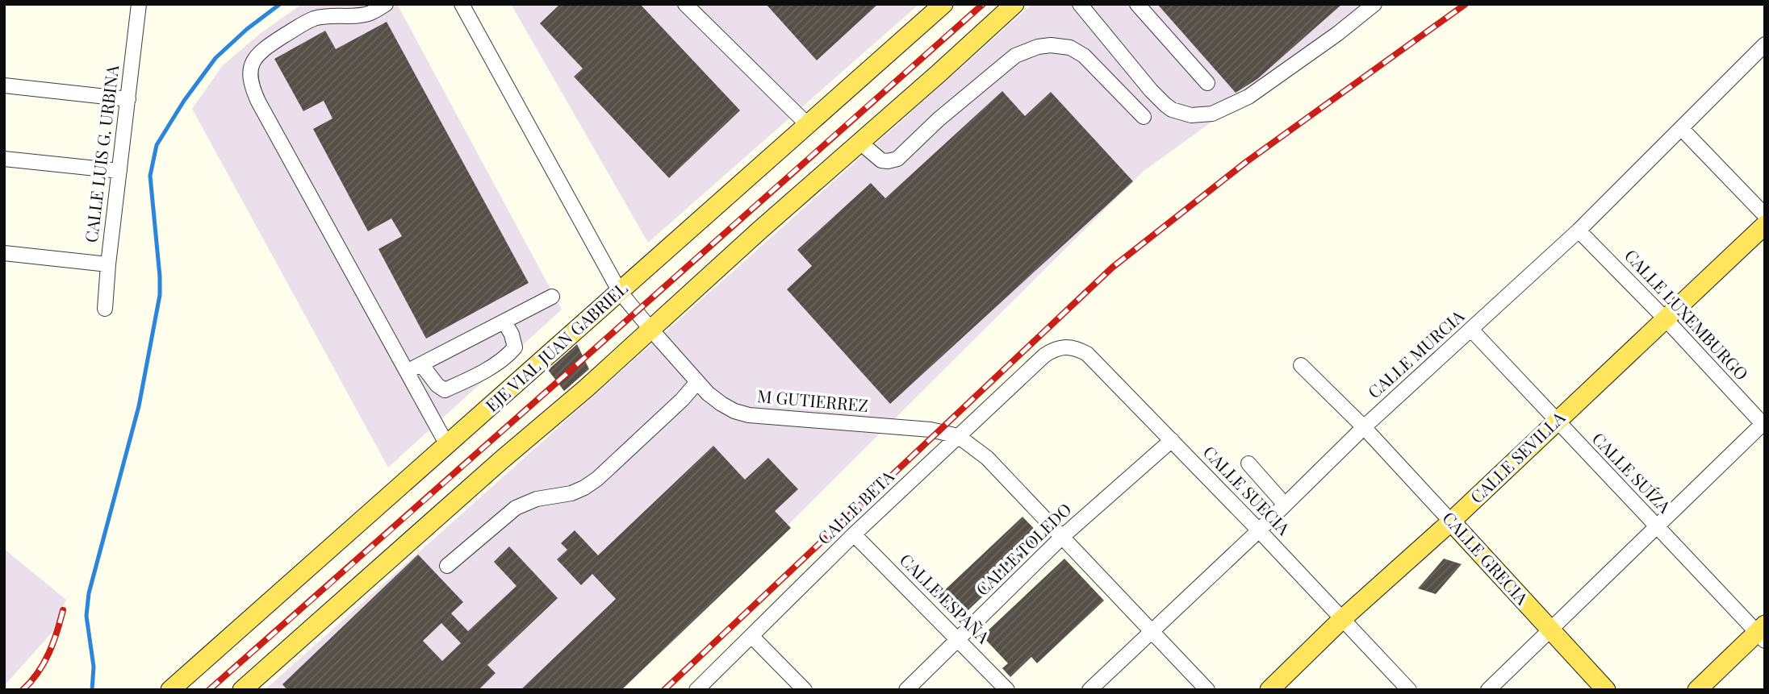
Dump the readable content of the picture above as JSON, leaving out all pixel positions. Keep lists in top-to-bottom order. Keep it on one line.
{"streets":{"main road":["EJE VIAL JUAN GABRIEL","CALLE SEVILLA","CALLE GRECIA"],"street":["CALLE LUIS G. URBINA","CALLE LUXEMBURGO","CALLE MURCIA","M GUTIERREZ","CALLE SUÍZA","CALLE SUECIA","CALLE BETA","CALLE TOLEDO","CALLE ESPAÑA"]},"crossings":[["CALLE LUXEMBURGO","CALLE MURCIA"],["CALLE LUXEMBURGO","CALLE SEVILLA"],["EJE VIAL JUAN GABRIEL","M GUTIERREZ"],["CALLE MURCIA","M GUTIERREZ"],["CALLE MURCIA","CALLE SUÍZA"],["CALLE MURCIA","CALLE SUECIA"],["CALLE MURCIA","CALLE GRECIA"],["M GUTIERREZ","CALLE BETA"],["M GUTIERREZ","CALLE TOLEDO"],["CALLE SEVILLA","CALLE SUÍZA"],["CALLE SEVILLA","CALLE SUECIA"],["CALLE SEVILLA","CALLE GRECIA"],["CALLE SUECIA","CALLE BETA"],["CALLE SUECIA","CALLE TOLEDO"],["CALLE BETA","CALLE ESPAÑA"],["CALLE TOLEDO","CALLE ESPAÑA"]]}
